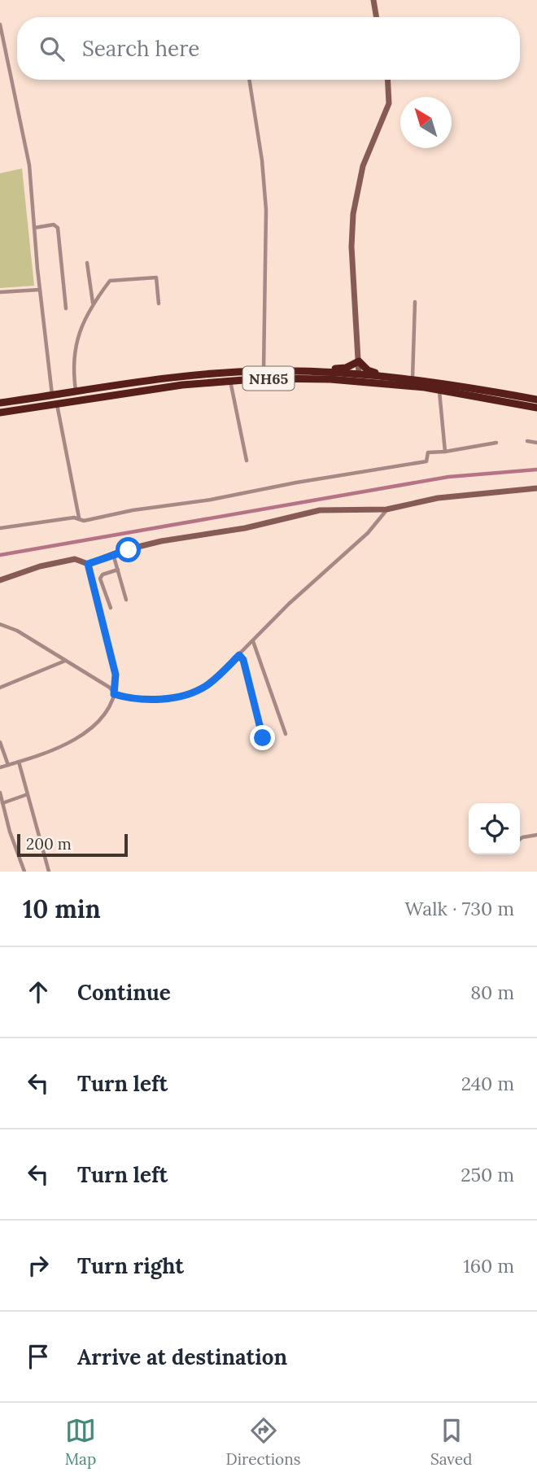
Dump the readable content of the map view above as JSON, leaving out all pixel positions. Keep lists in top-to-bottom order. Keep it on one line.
{"streets":{"highway":["NH65"]},"scale_bar":"200 m","north":"top left","page":{"search":"Search here","scale":"200 m","heading":["10 min","Walk · 730 m"],"list":[["Continue","80 m"],["Turn left","240 m"],["Turn left","250 m"],["Turn right","160 m"],"Arrive at destination"],"nav":["Map","Directions","Saved"]}}
